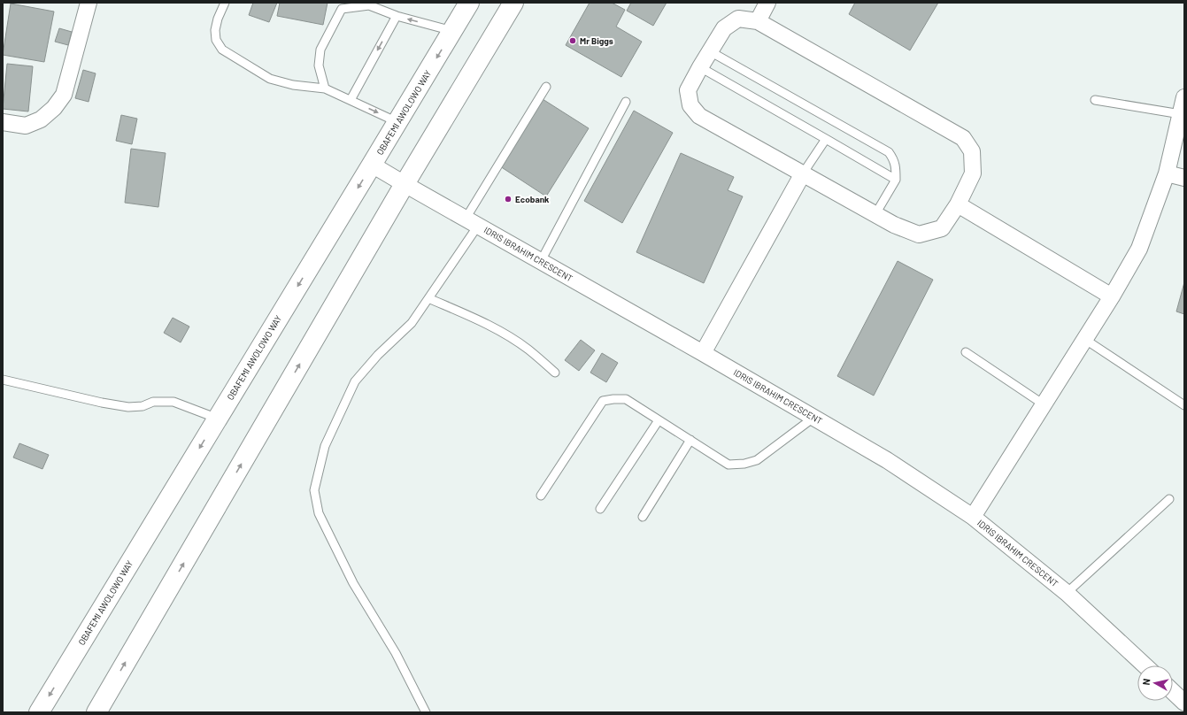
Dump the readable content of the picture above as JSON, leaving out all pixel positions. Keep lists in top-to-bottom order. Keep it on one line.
{"streets":{"main road":["OBAFEMI AWOLOWO WAY"],"street":["IDRIS IBRAHIM CRESCENT"]},"crossings":[["OBAFEMI AWOLOWO WAY","IDRIS IBRAHIM CRESCENT"]],"places":["Mr Biggs","Ecobank"],"north":"left"}
